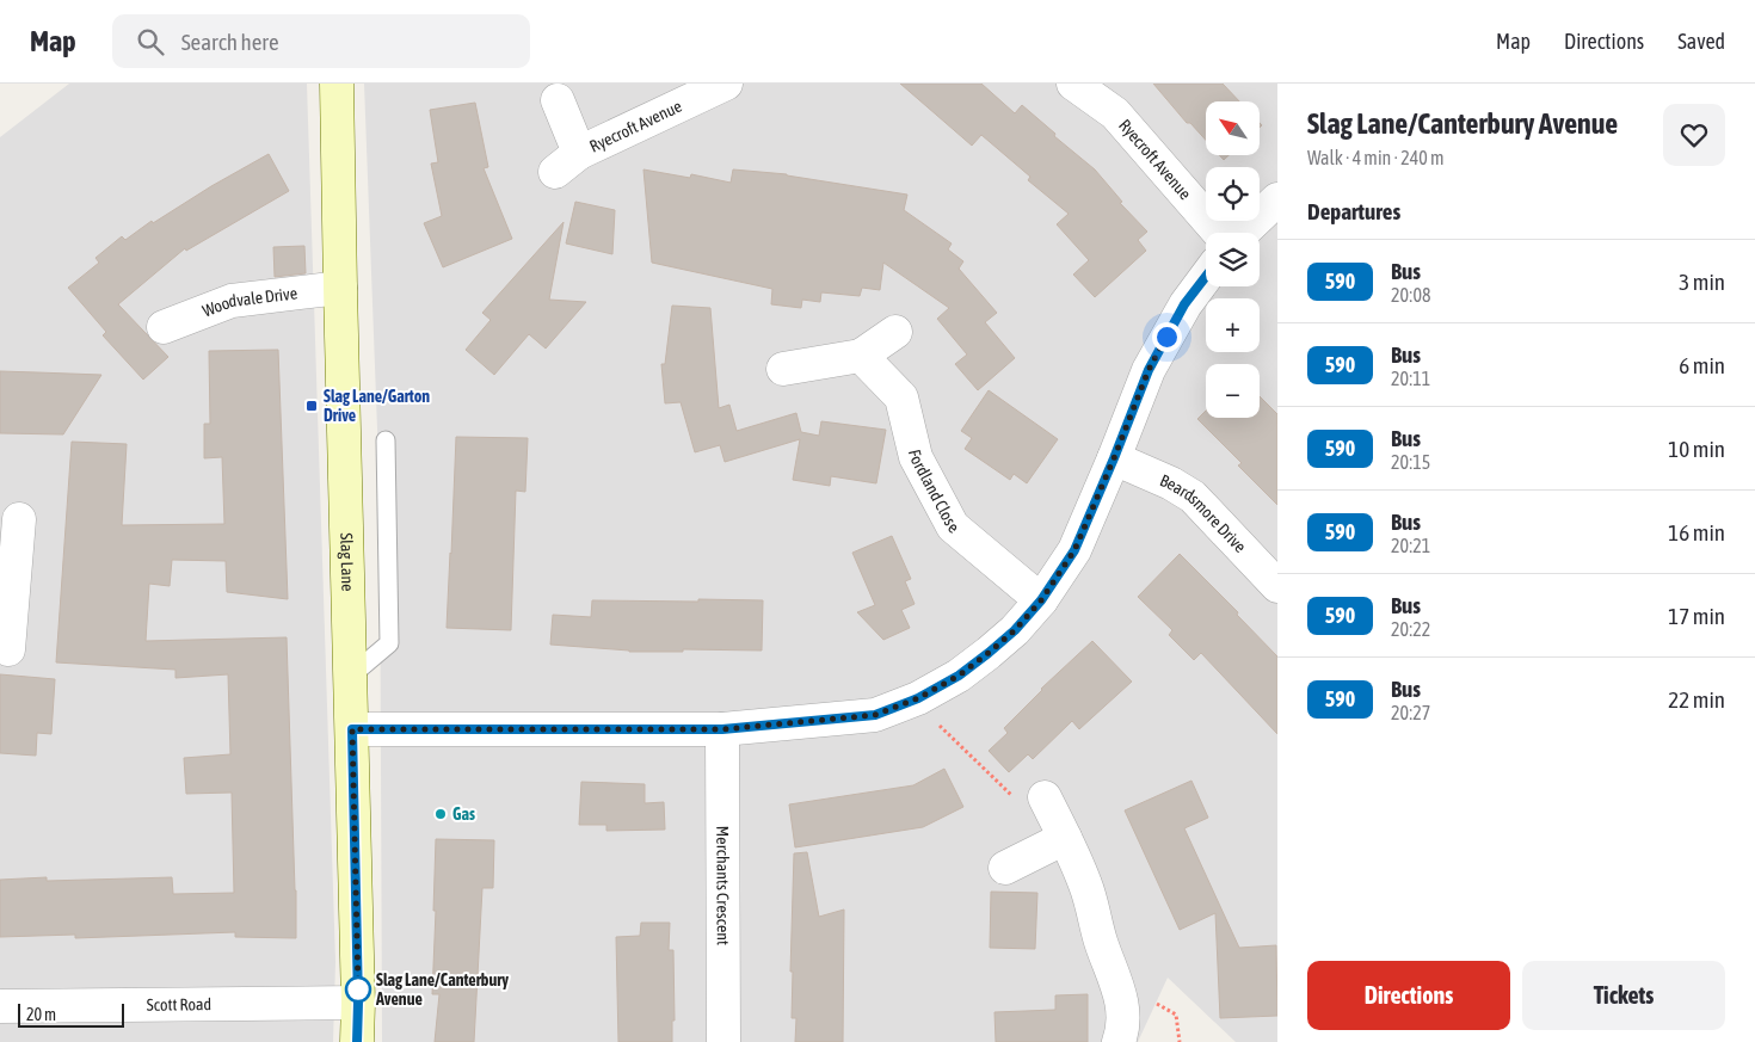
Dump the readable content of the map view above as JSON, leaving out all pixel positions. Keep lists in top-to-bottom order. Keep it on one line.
{"streets":{"street":["Ryecroft Avenue","Woodvale Drive","Fordland Close","Beardsmore Drive","Slag Lane","Merchants Crescent","Scott Road"]},"crossings":[["Woodvale Drive","Slag Lane"],["Slag Lane","Scott Road"]],"places":{"transit":["Slag Lane/Garton Drive"],"other":["Gas","Slag Lane/Canterbury Avenue"]},"lines":["bus line 590"],"scale_bar":"20 m","north":"top left","page":{"header":"Map","search":"Search here","nav":["Map","Directions","Saved"],"heading":[["Slag Lane/Canterbury Avenue","Walk · 4 min · 240 m"],"Departures"],"map_buttons":["+","−"],"list":[{"mark":"590","name":"Bus","note":"20:08","value":"3 min"},{"mark":"590","name":"Bus","note":"20:11","value":"6 min"},{"mark":"590","name":"Bus","note":"20:15","value":"10 min"},{"mark":"590","name":"Bus","note":"20:21","value":"16 min"},{"mark":"590","name":"Bus","note":"20:22","value":"17 min"},{"mark":"590","name":"Bus","note":"20:27","value":"22 min"}],"buttons":["Directions","Tickets"],"scale":"20 m"}}
